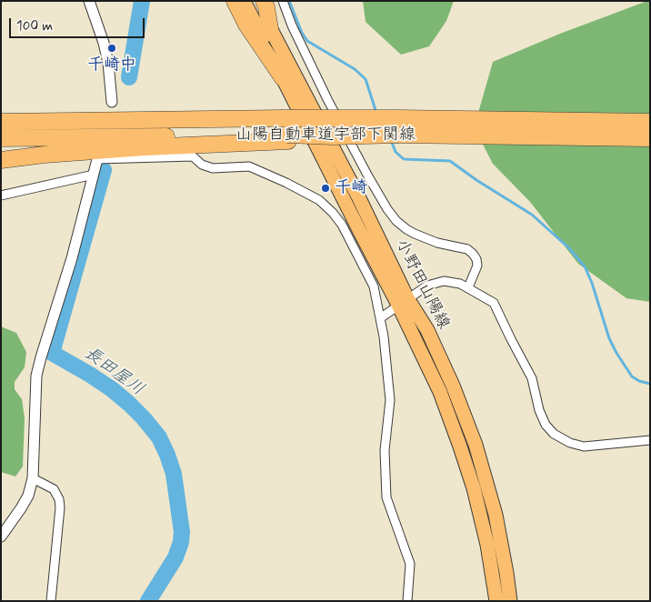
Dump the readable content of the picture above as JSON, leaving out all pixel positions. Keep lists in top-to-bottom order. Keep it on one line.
{"streets":{"highway":["山陽自動車道宇部下関線"],"main road":["小野田山陽線"]},"water":["長田屋川"],"places":["千崎中","千崎"],"scale_bar":"100 m"}
